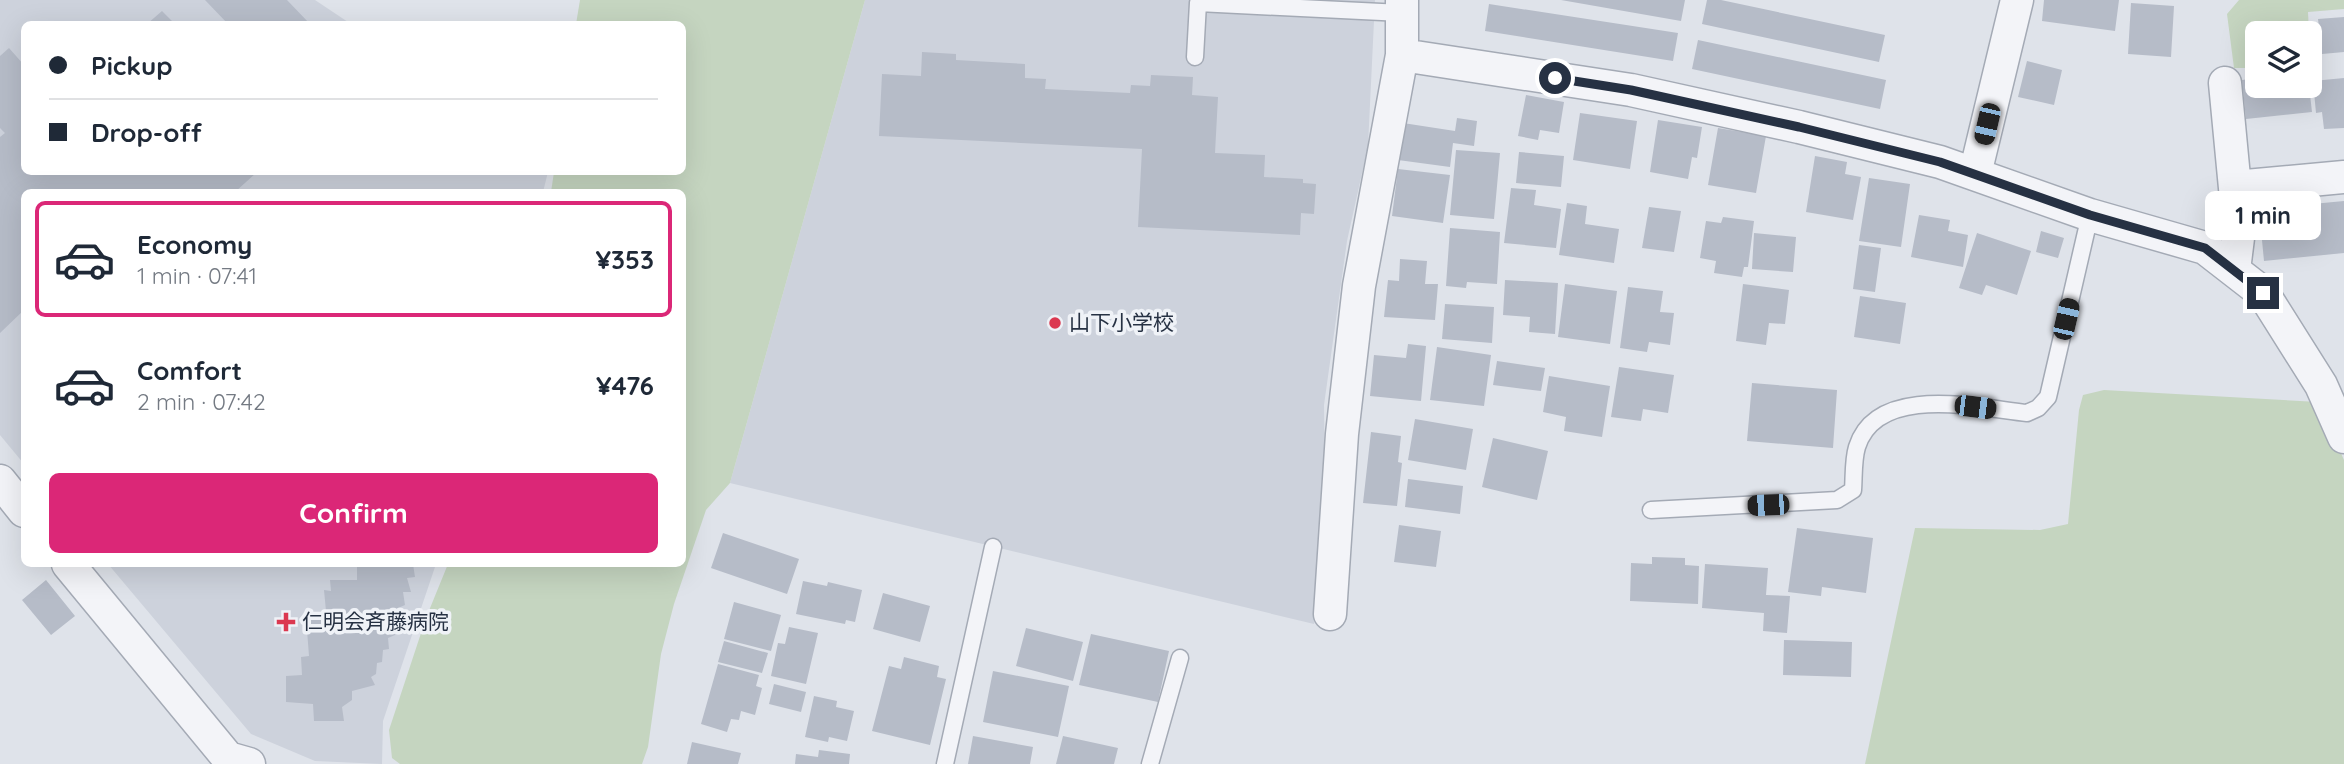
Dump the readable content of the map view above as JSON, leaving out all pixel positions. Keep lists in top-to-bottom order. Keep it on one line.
{"places":{"other":["山下小学校"],"health":["仁明会斉藤病院"]},"page":{"banner":["Pickup","Drop-off"],"bubble":"1 min","list":[{"name":"Economy","note":"1 min · 07:41","value":"¥353"},{"name":"Comfort","note":"2 min · 07:42","value":"¥476"}],"buttons":"Confirm"}}
